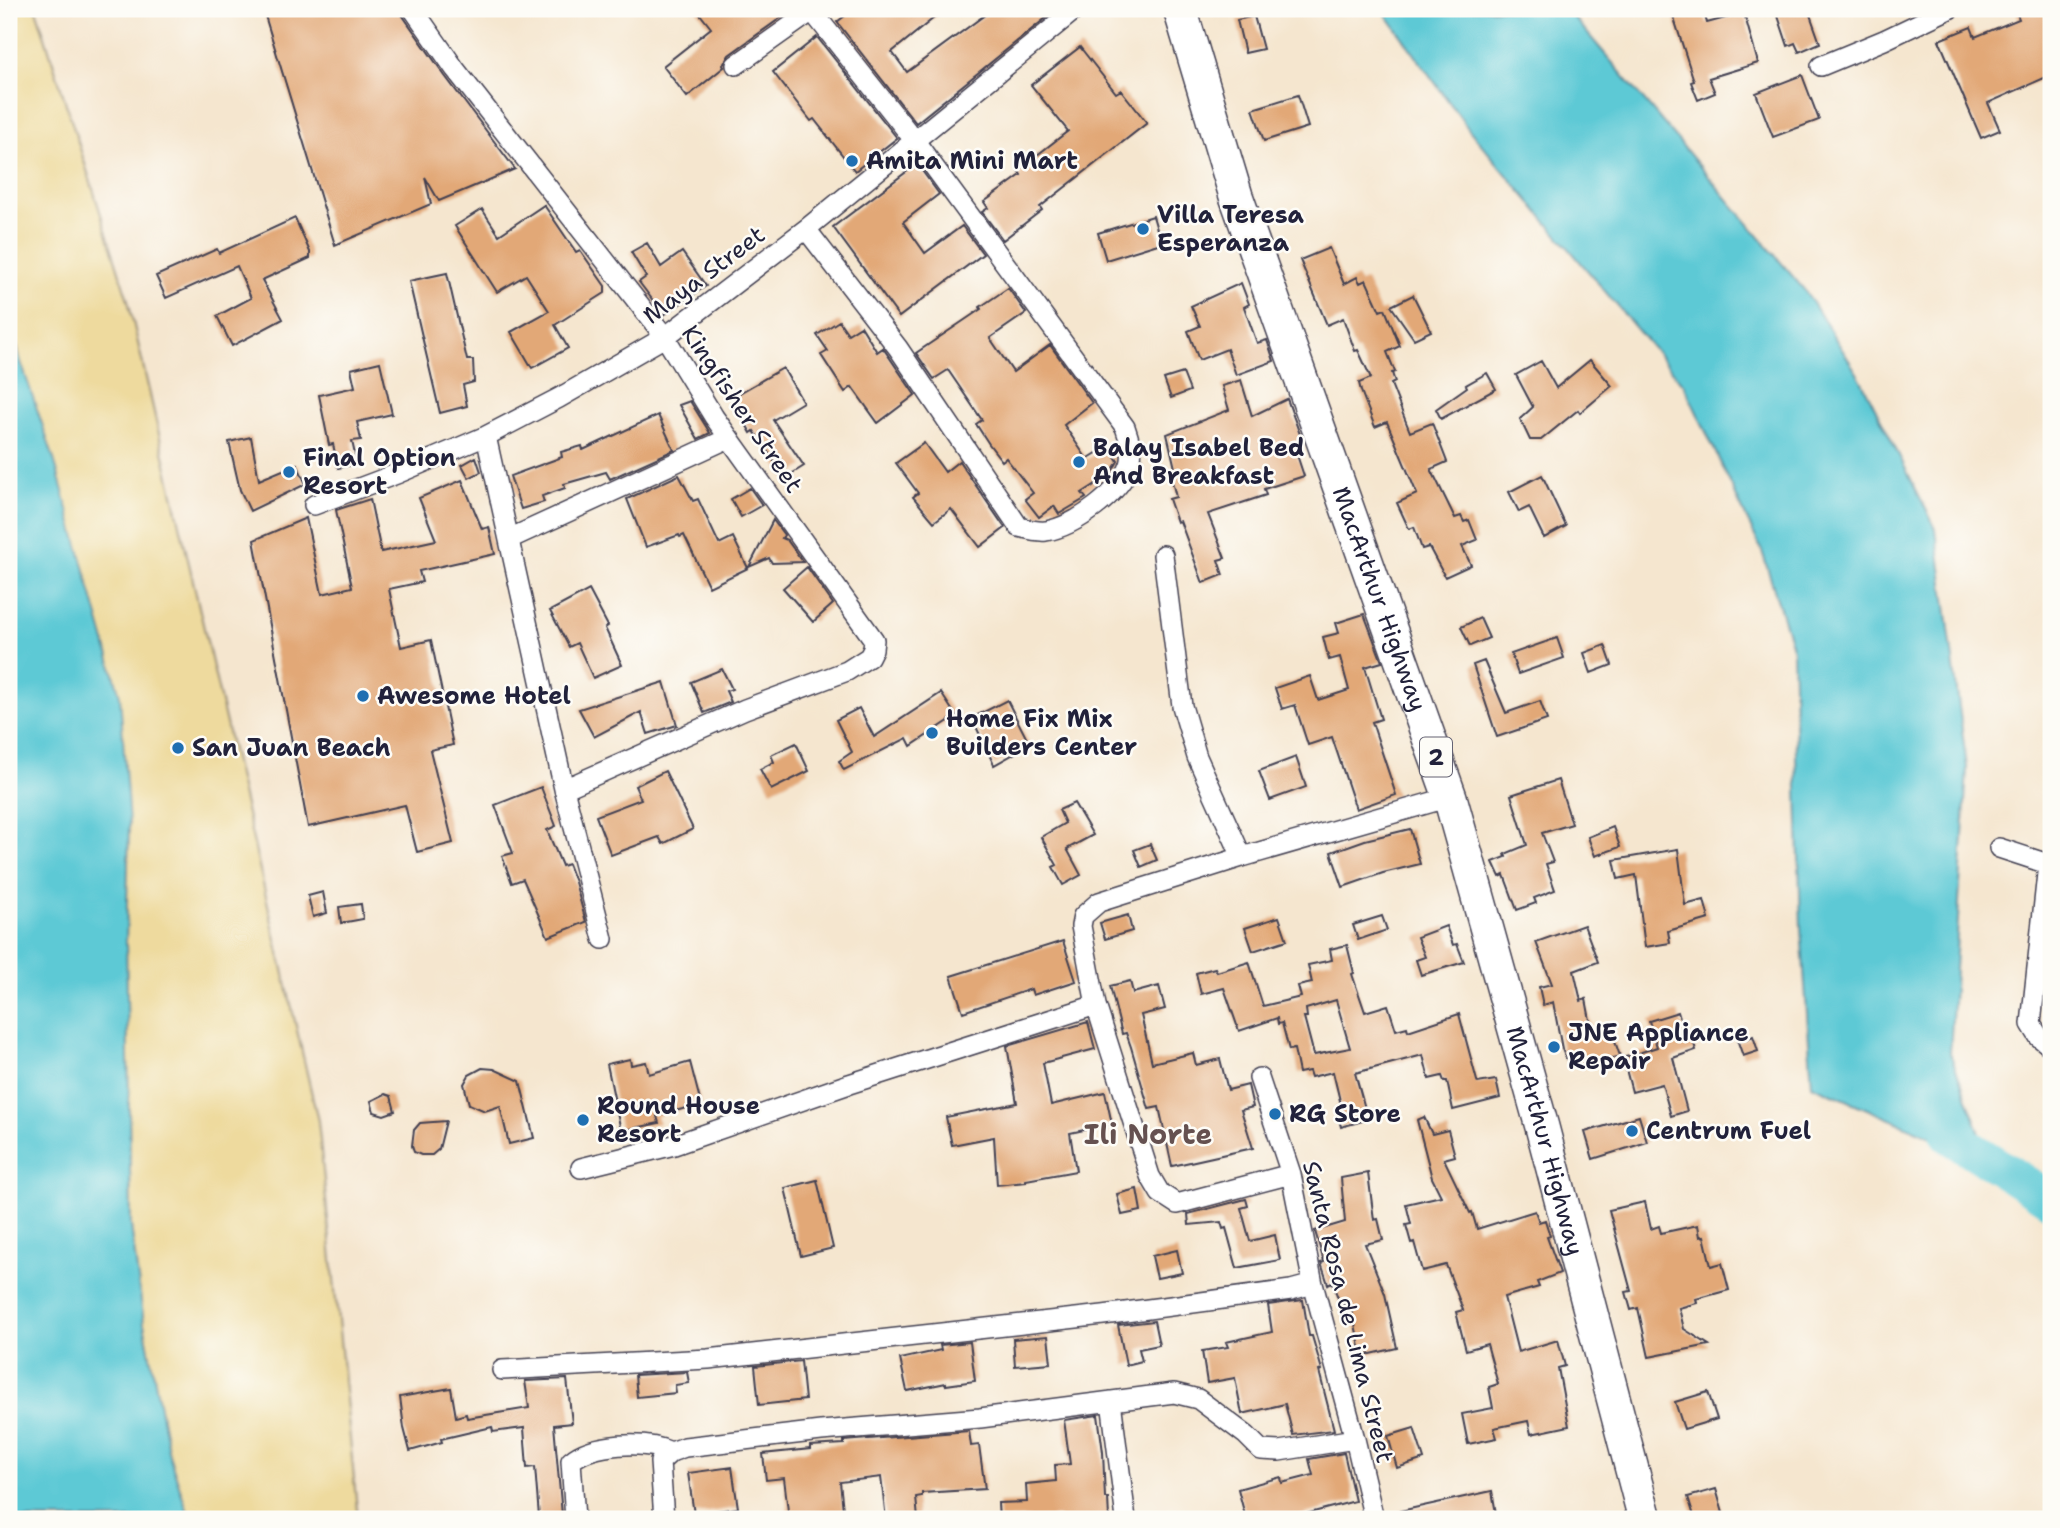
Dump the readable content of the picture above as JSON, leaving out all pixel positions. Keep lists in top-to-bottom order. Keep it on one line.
{"streets":{"highway":["MacArthur Highway","2"],"street":["Maya Street","Kingfisher Street","Santa Rosa de Lima Street"]},"crossings":[["Maya Street","Kingfisher Street"]],"districts":["Ili Norte"],"places":["Amita Mini Mart","Villa Teresa Esperanza","Balay Isabel Bed And Breakfast","Final Option Resort","Awesome Hotel","Home Fix Mix Builders Center","San Juan Beach","JNE Appliance Repair","RG Store","Round House Resort","Centrum Fuel"]}
